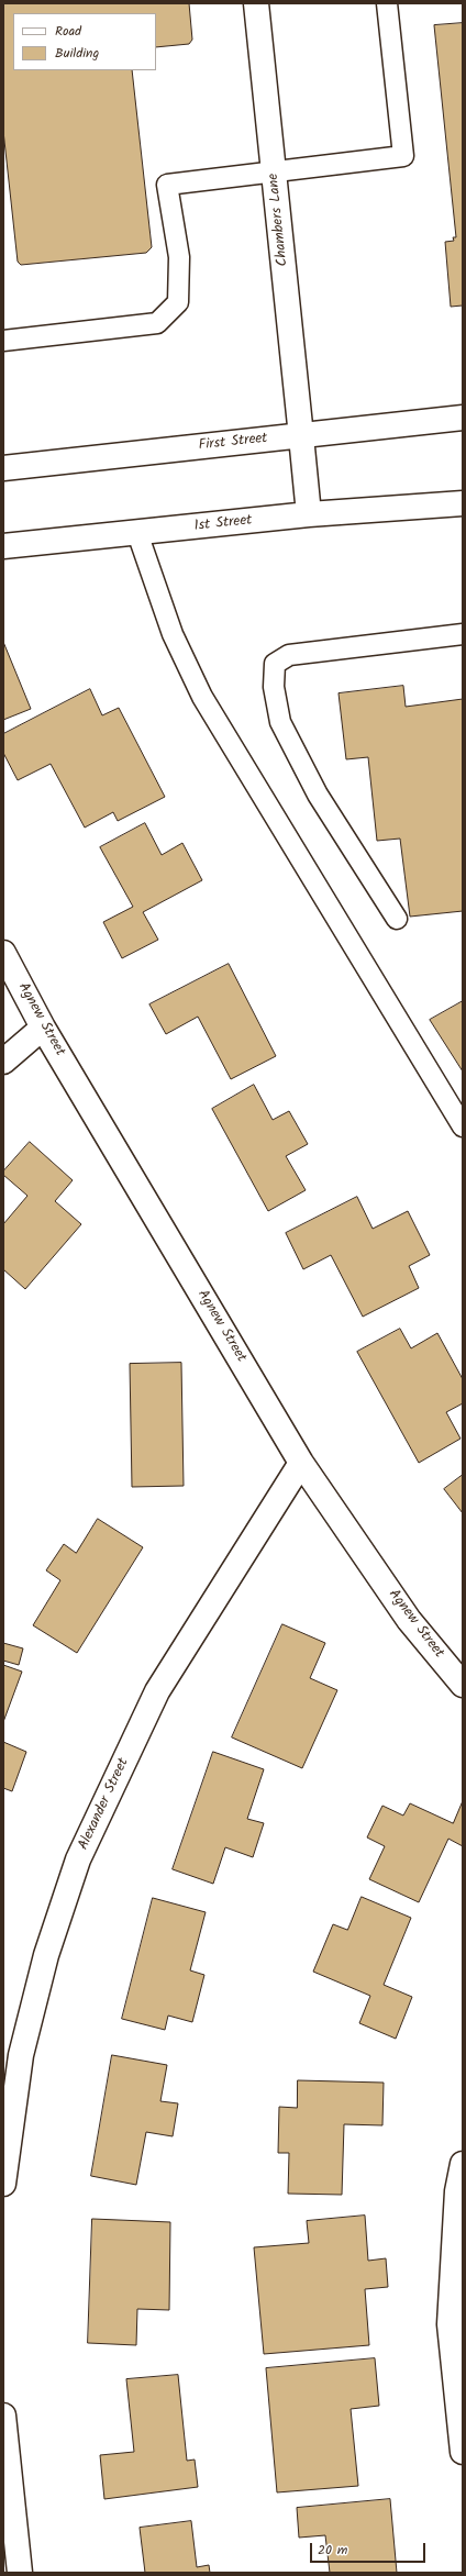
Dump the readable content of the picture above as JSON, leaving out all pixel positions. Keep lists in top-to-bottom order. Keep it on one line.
{"streets":{"street":["Chambers Lane","First Street","1st Street","Agnew Street","Alexander Street"]},"crossings":[["Chambers Lane","First Street"],["Chambers Lane","1st Street"],["Agnew Street","Alexander Street"]],"legend":["Road","Building"],"scale_bar":"20 m"}
